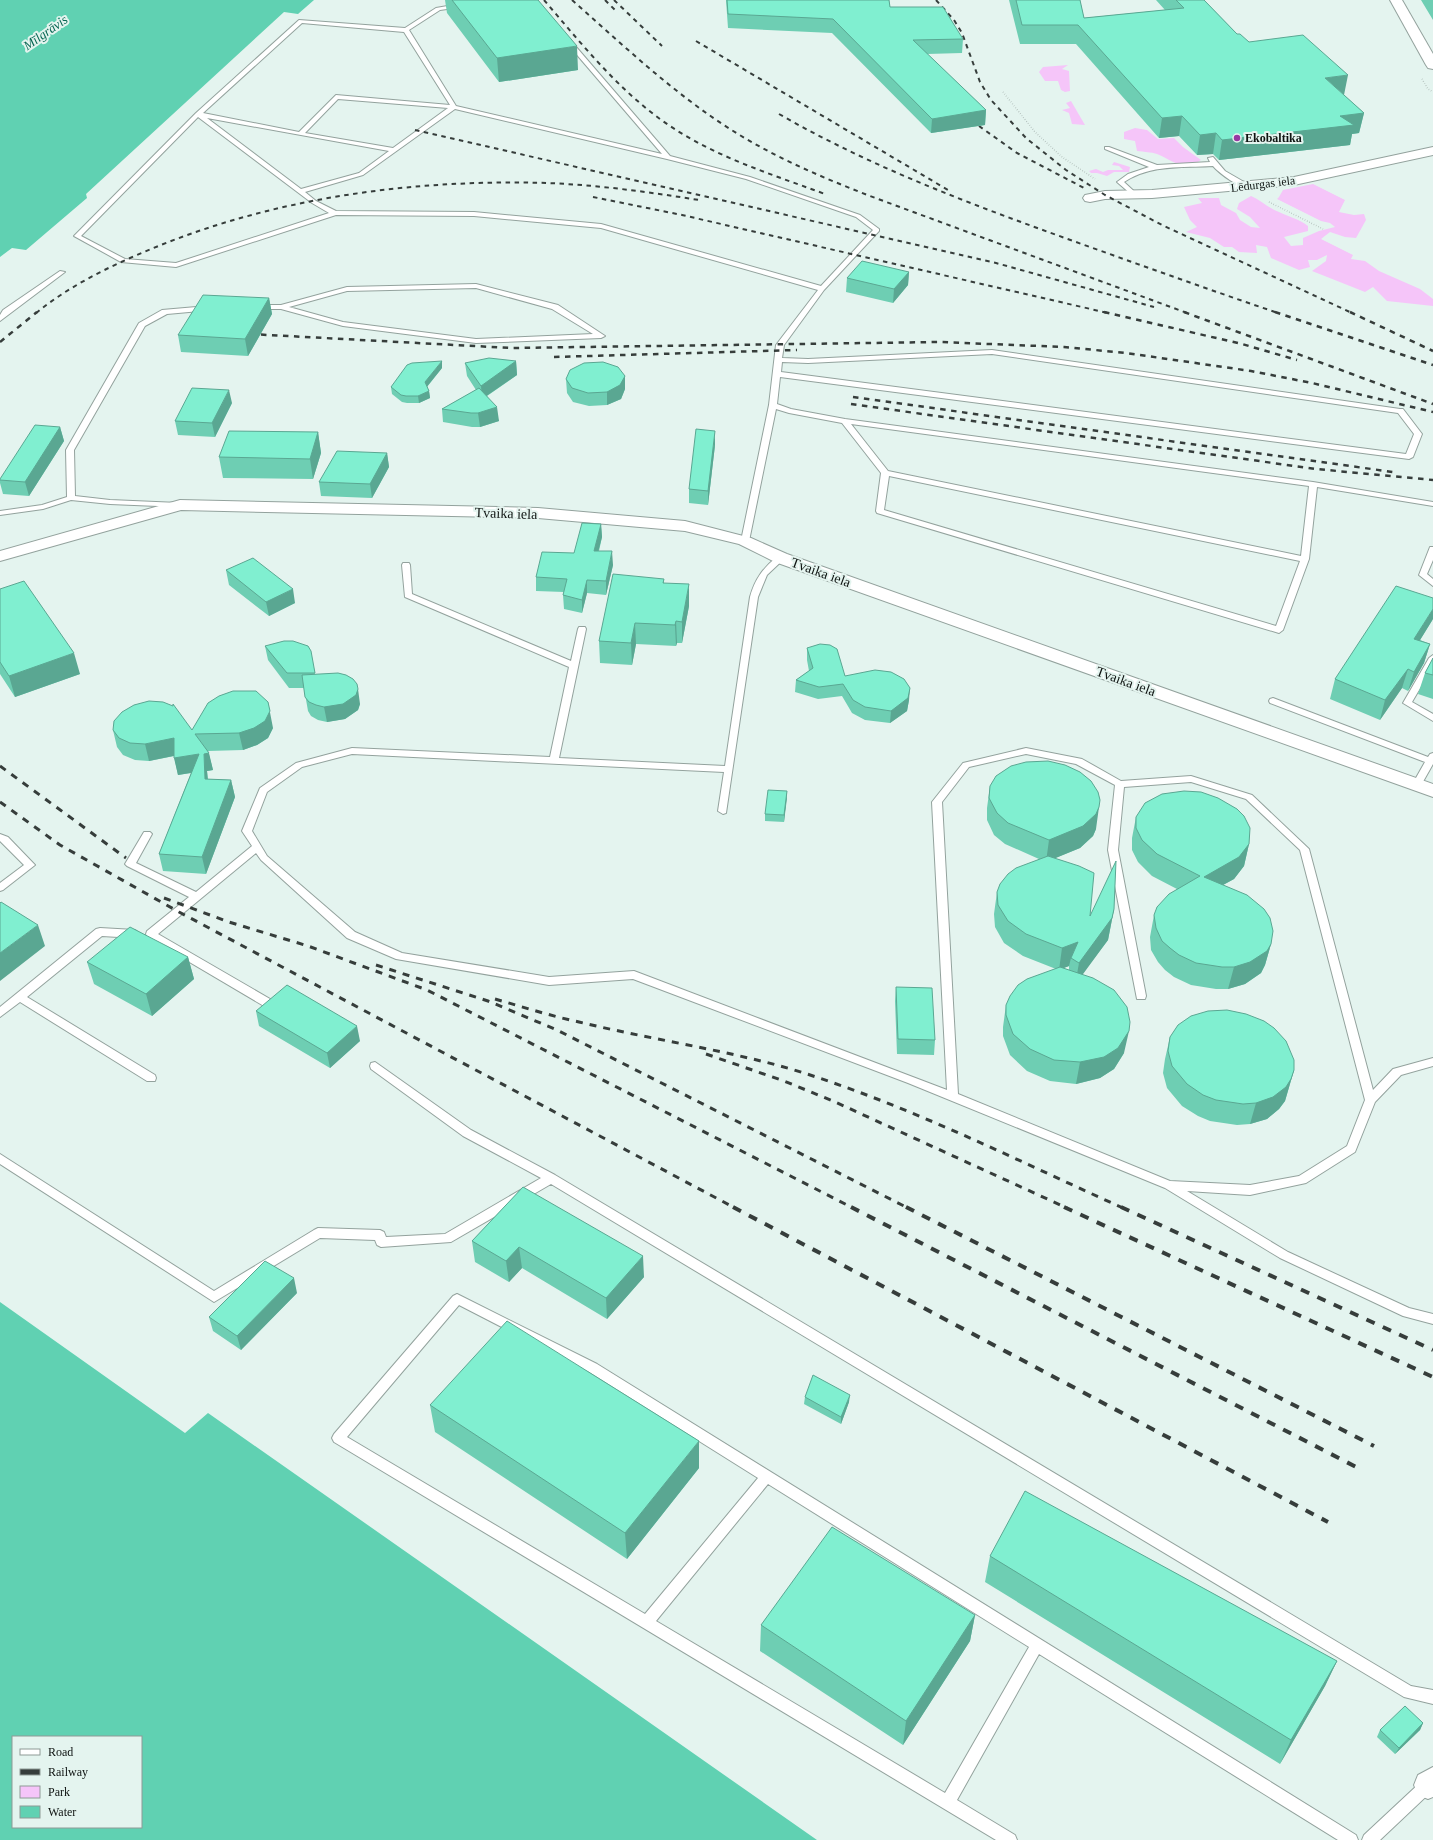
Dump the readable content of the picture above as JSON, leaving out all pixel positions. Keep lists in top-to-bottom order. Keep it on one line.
{"streets":{"street":["Lēdurgas iela","Tvaika iela"]},"water":["Mīlgrāvis"],"places":["Ekobaltika"],"legend":["Road","Railway","Park","Water"]}
